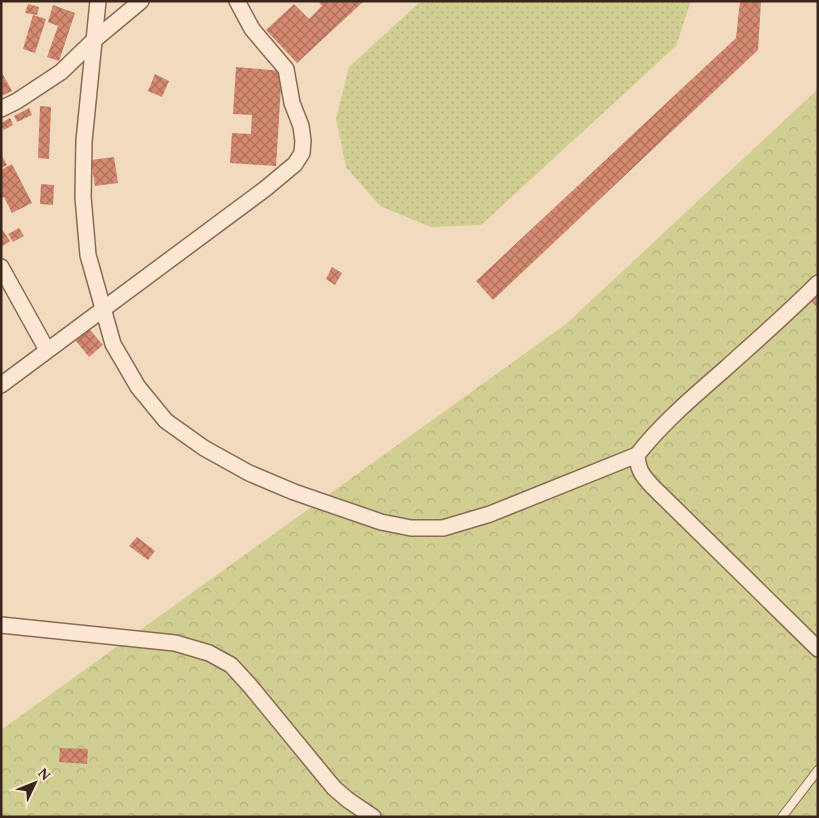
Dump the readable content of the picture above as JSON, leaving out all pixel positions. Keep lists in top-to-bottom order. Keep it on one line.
{"north":"top right"}
